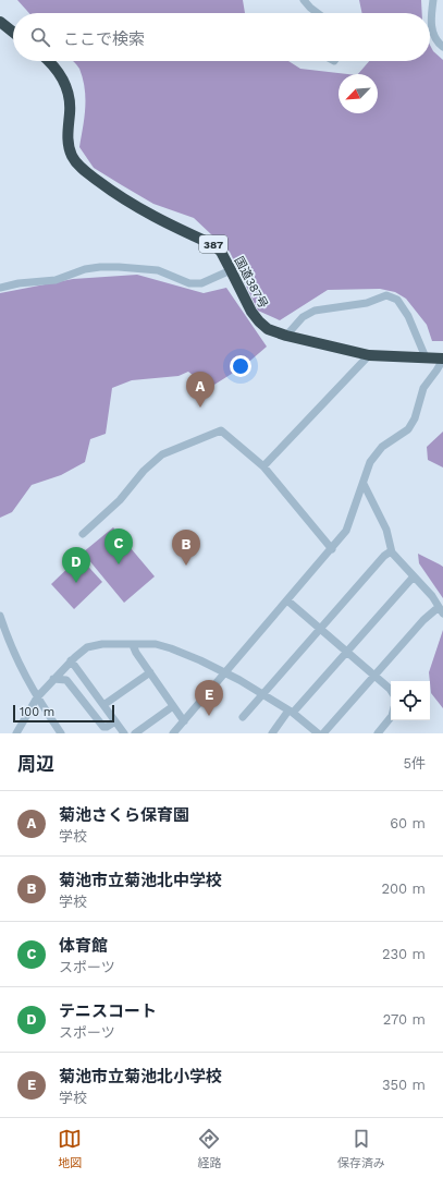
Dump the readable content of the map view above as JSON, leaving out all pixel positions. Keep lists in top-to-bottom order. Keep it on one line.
{"streets":{"highway":["387","国道387号"]},"scale_bar":"100 m","north":"bottom left","page":{"search":"ここで検索","pins":["A","C","B","D","E"],"scale":"100 m","heading":["周辺","5件"],"list":[{"mark":"A","name":"菊池さくら保育園","note":"学校","value":"60 m"},{"mark":"B","name":"菊池市立菊池北中学校","note":"学校","value":"200 m"},{"mark":"C","name":"体育館","note":"スポーツ","value":"230 m"},{"mark":"D","name":"テニスコート","note":"スポーツ","value":"270 m"},{"mark":"E","name":"菊池市立菊池北小学校","note":"学校","value":"350 m"}],"nav":["地図","経路","保存済み"]}}
